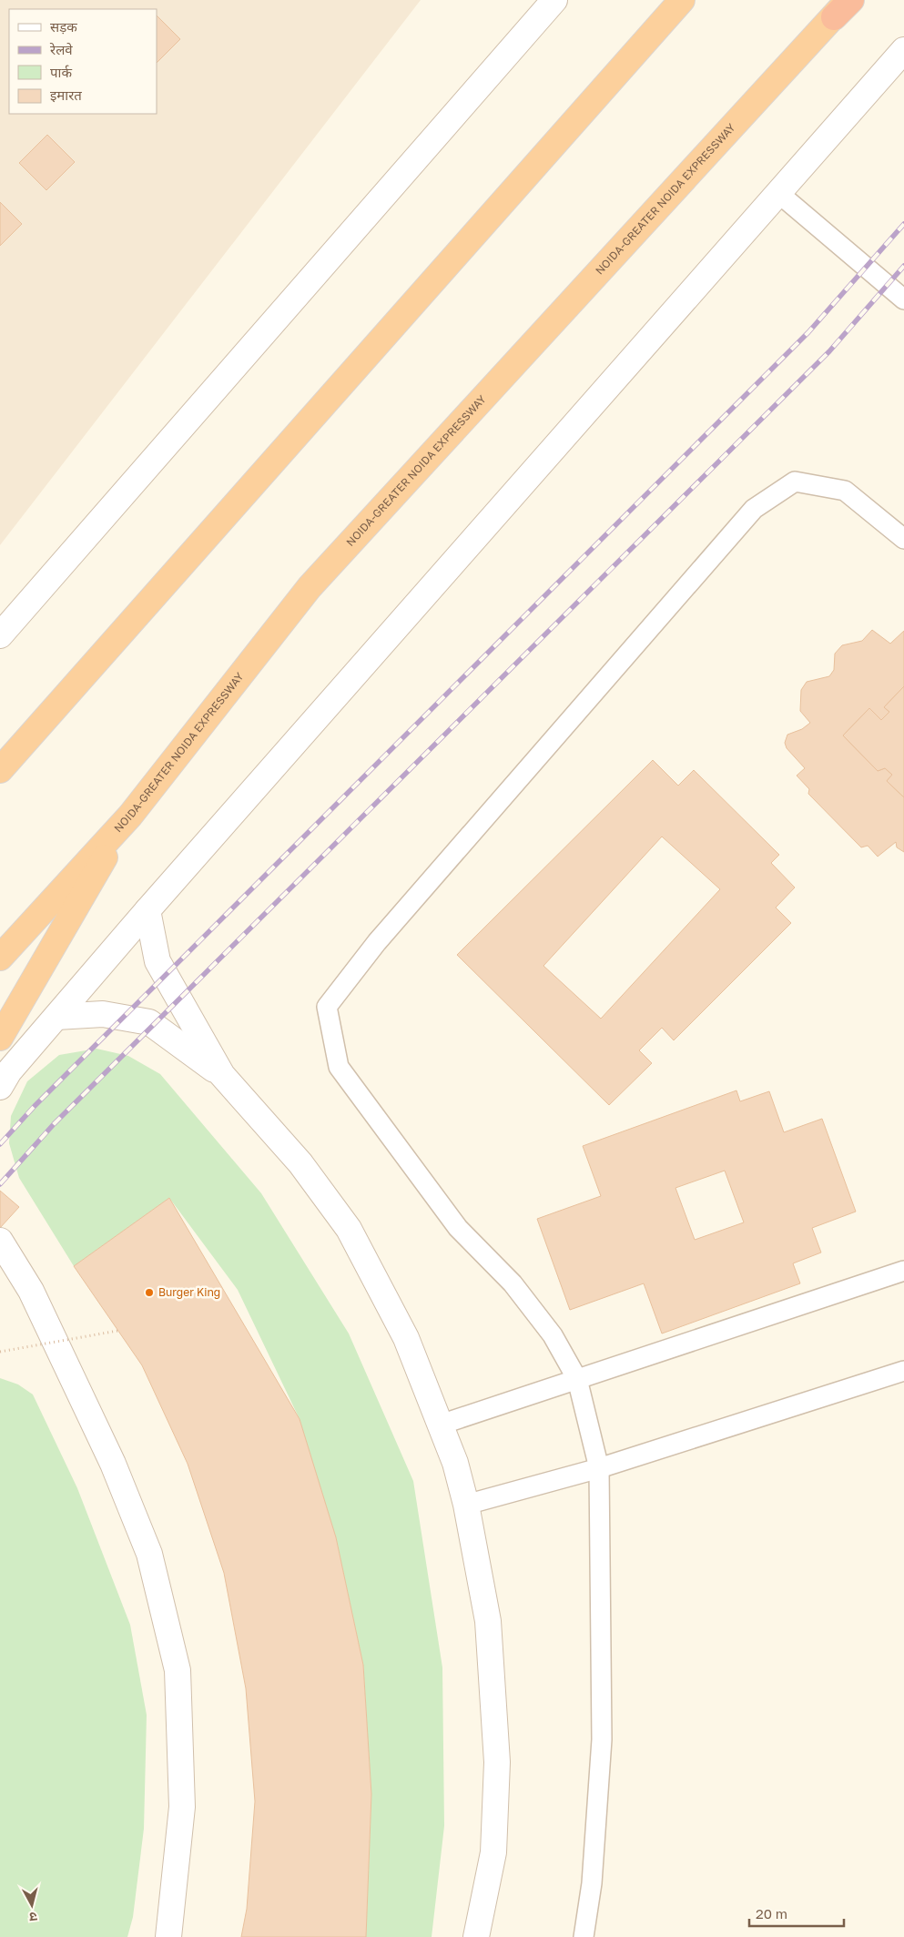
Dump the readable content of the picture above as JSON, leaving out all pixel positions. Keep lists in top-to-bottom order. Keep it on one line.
{"streets":{"highway":["NOIDA-GREATER NOIDA EXPRESSWAY"]},"places":["Burger King"],"legend":["सड़क","रेलवे","पार्क","इमारत"],"scale_bar":"20 m","north":"bottom"}
